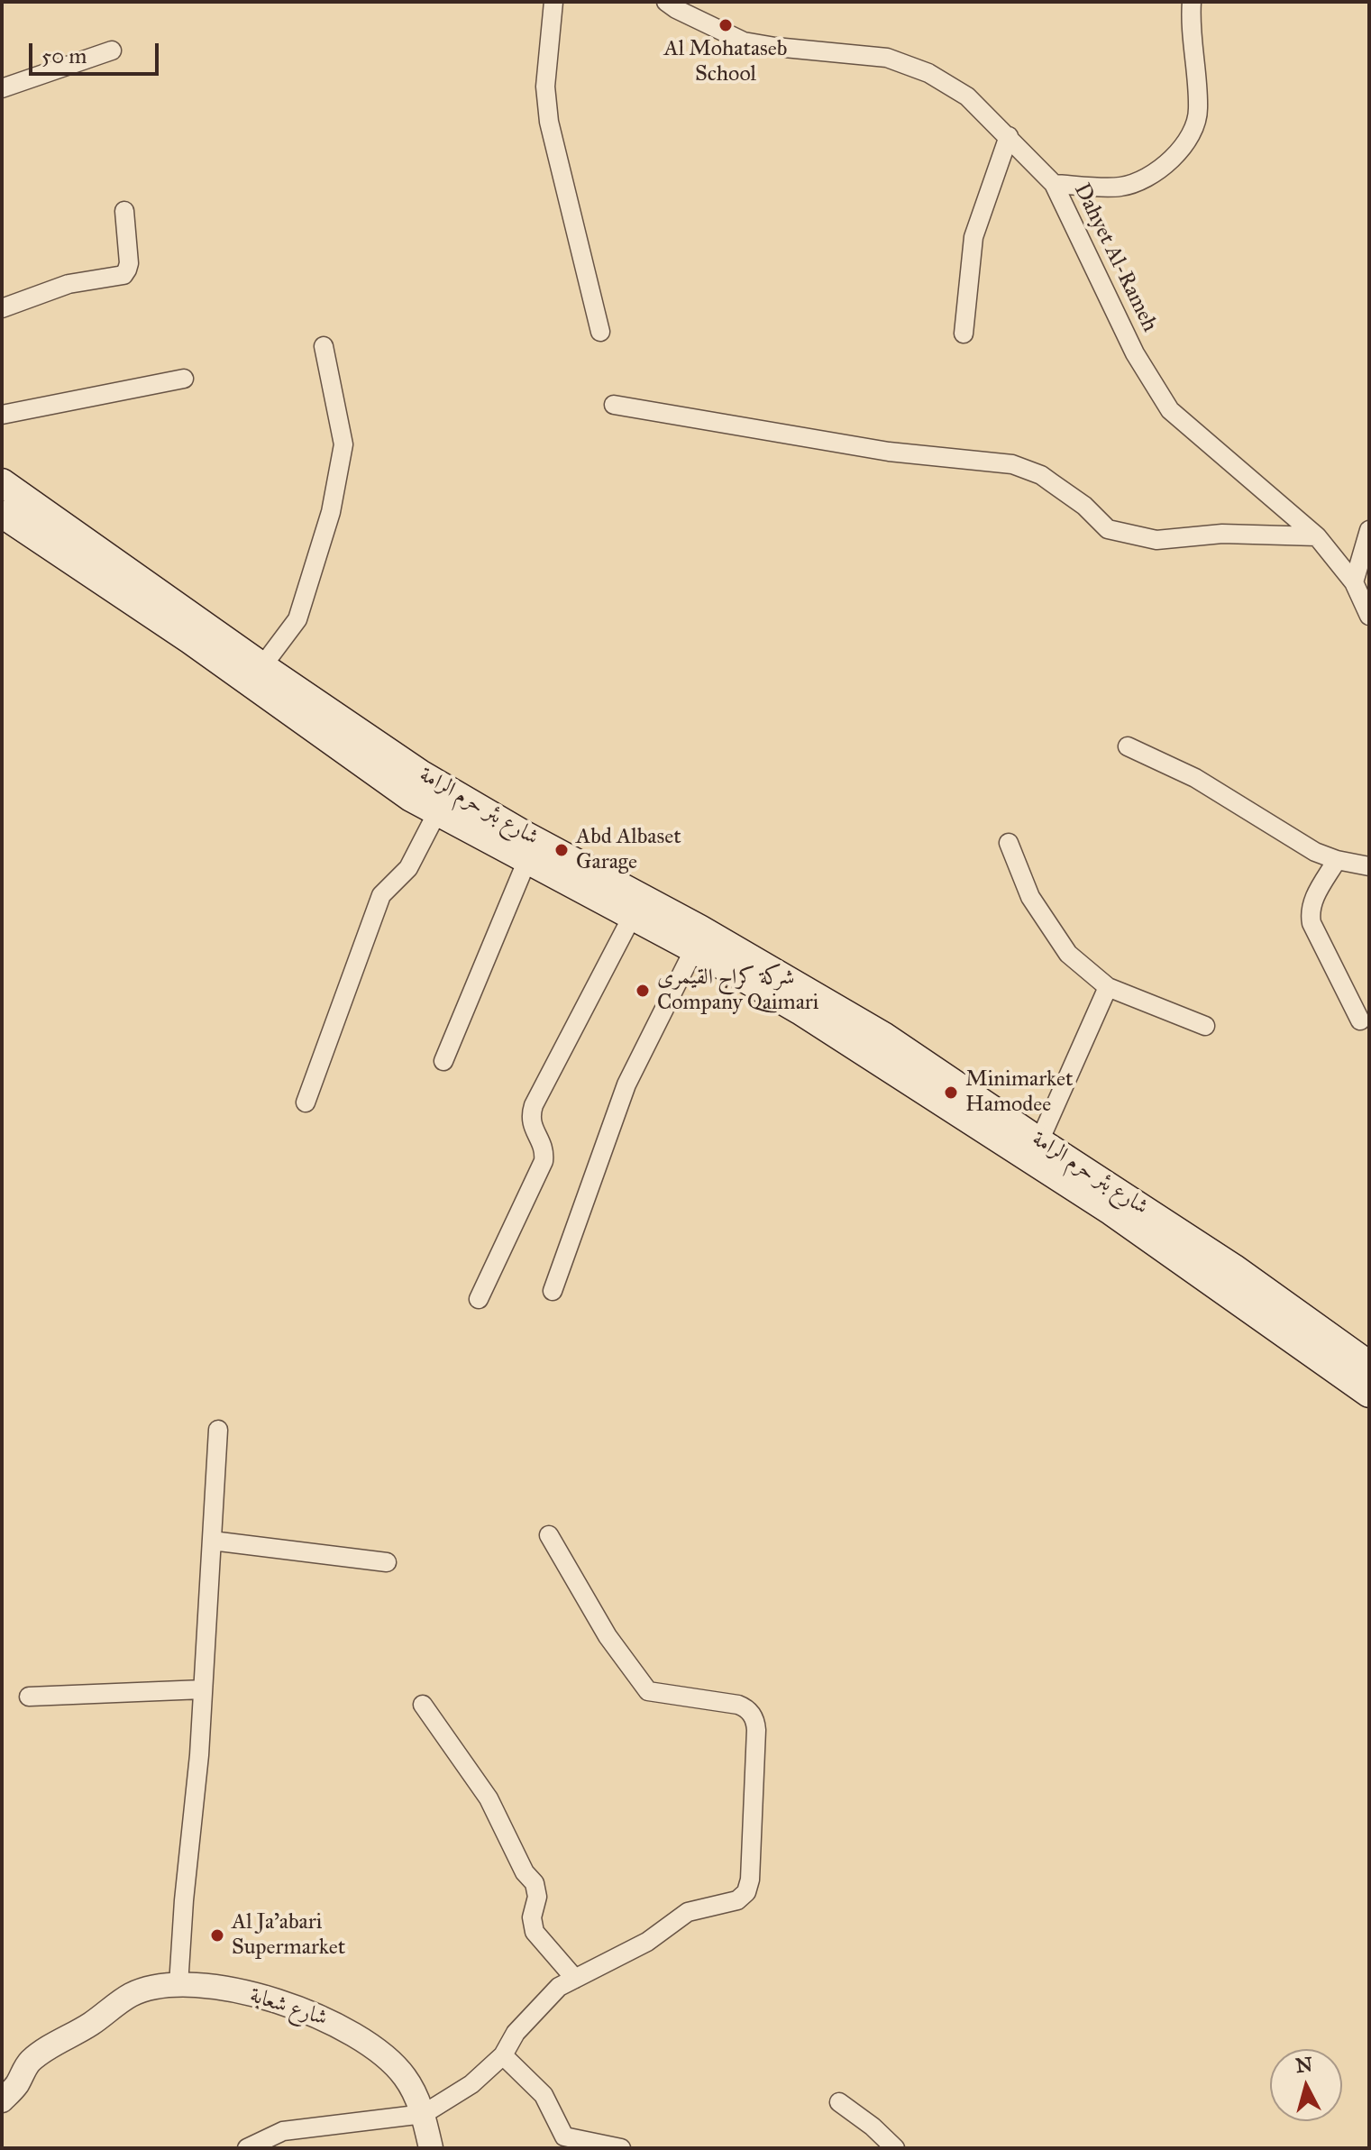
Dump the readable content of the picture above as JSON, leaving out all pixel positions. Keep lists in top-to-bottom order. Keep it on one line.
{"streets":{"main road":["شارع بئر حرم الرامة"],"street":["Dahyet Al-Rameh","شارع شعابة"]},"places":["Al Mohataseb School","Abd Albaset Garage","شركة كراج القيمري Company Qaimari","Minimarket Hamodee","Al Ja'abari Supermarket"],"scale_bar":"50 m","north":"top"}
